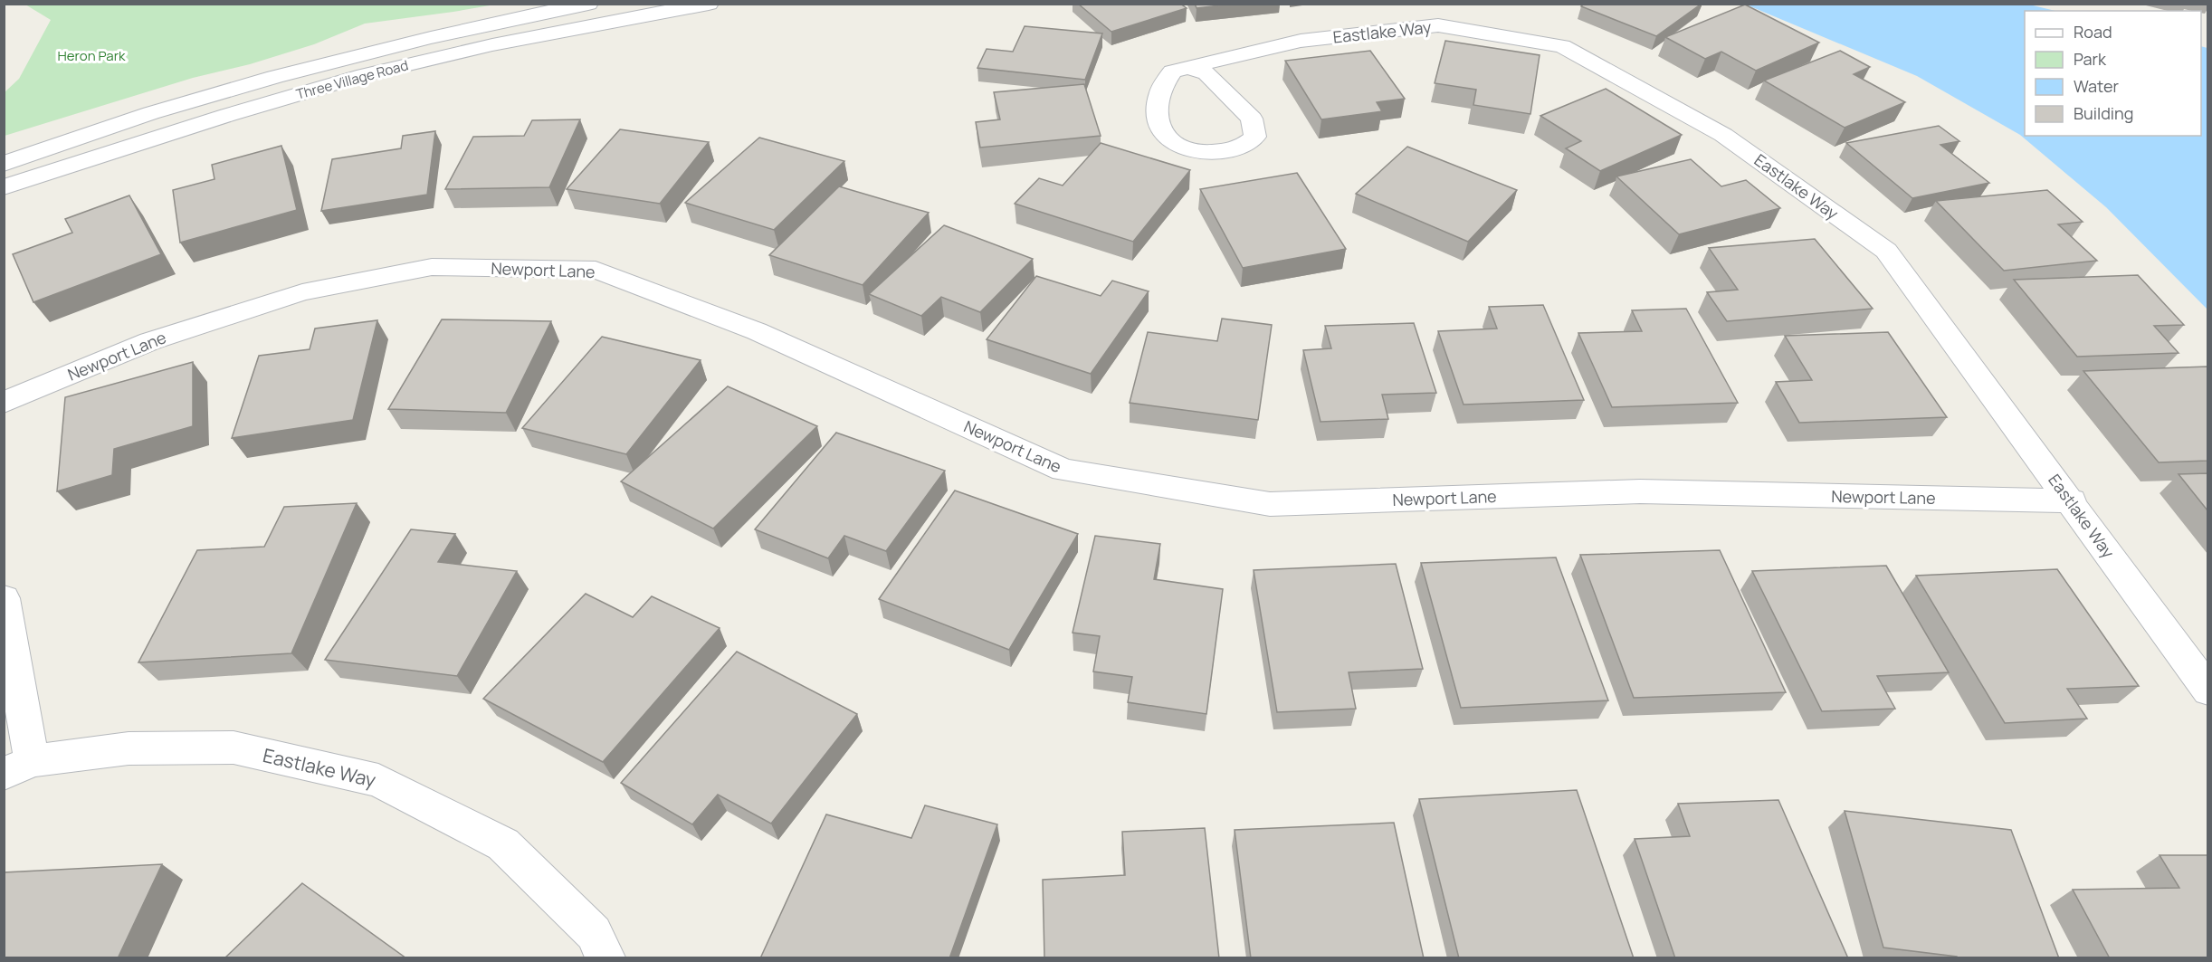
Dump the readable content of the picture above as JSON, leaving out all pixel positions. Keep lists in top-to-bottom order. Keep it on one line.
{"streets":{"street":["Eastlake Way","Three Village Road","Newport Lane"]},"crossings":[["Eastlake Way","Newport Lane"]],"parks":["Heron Park"],"legend":["Road","Park","Water","Building"]}
